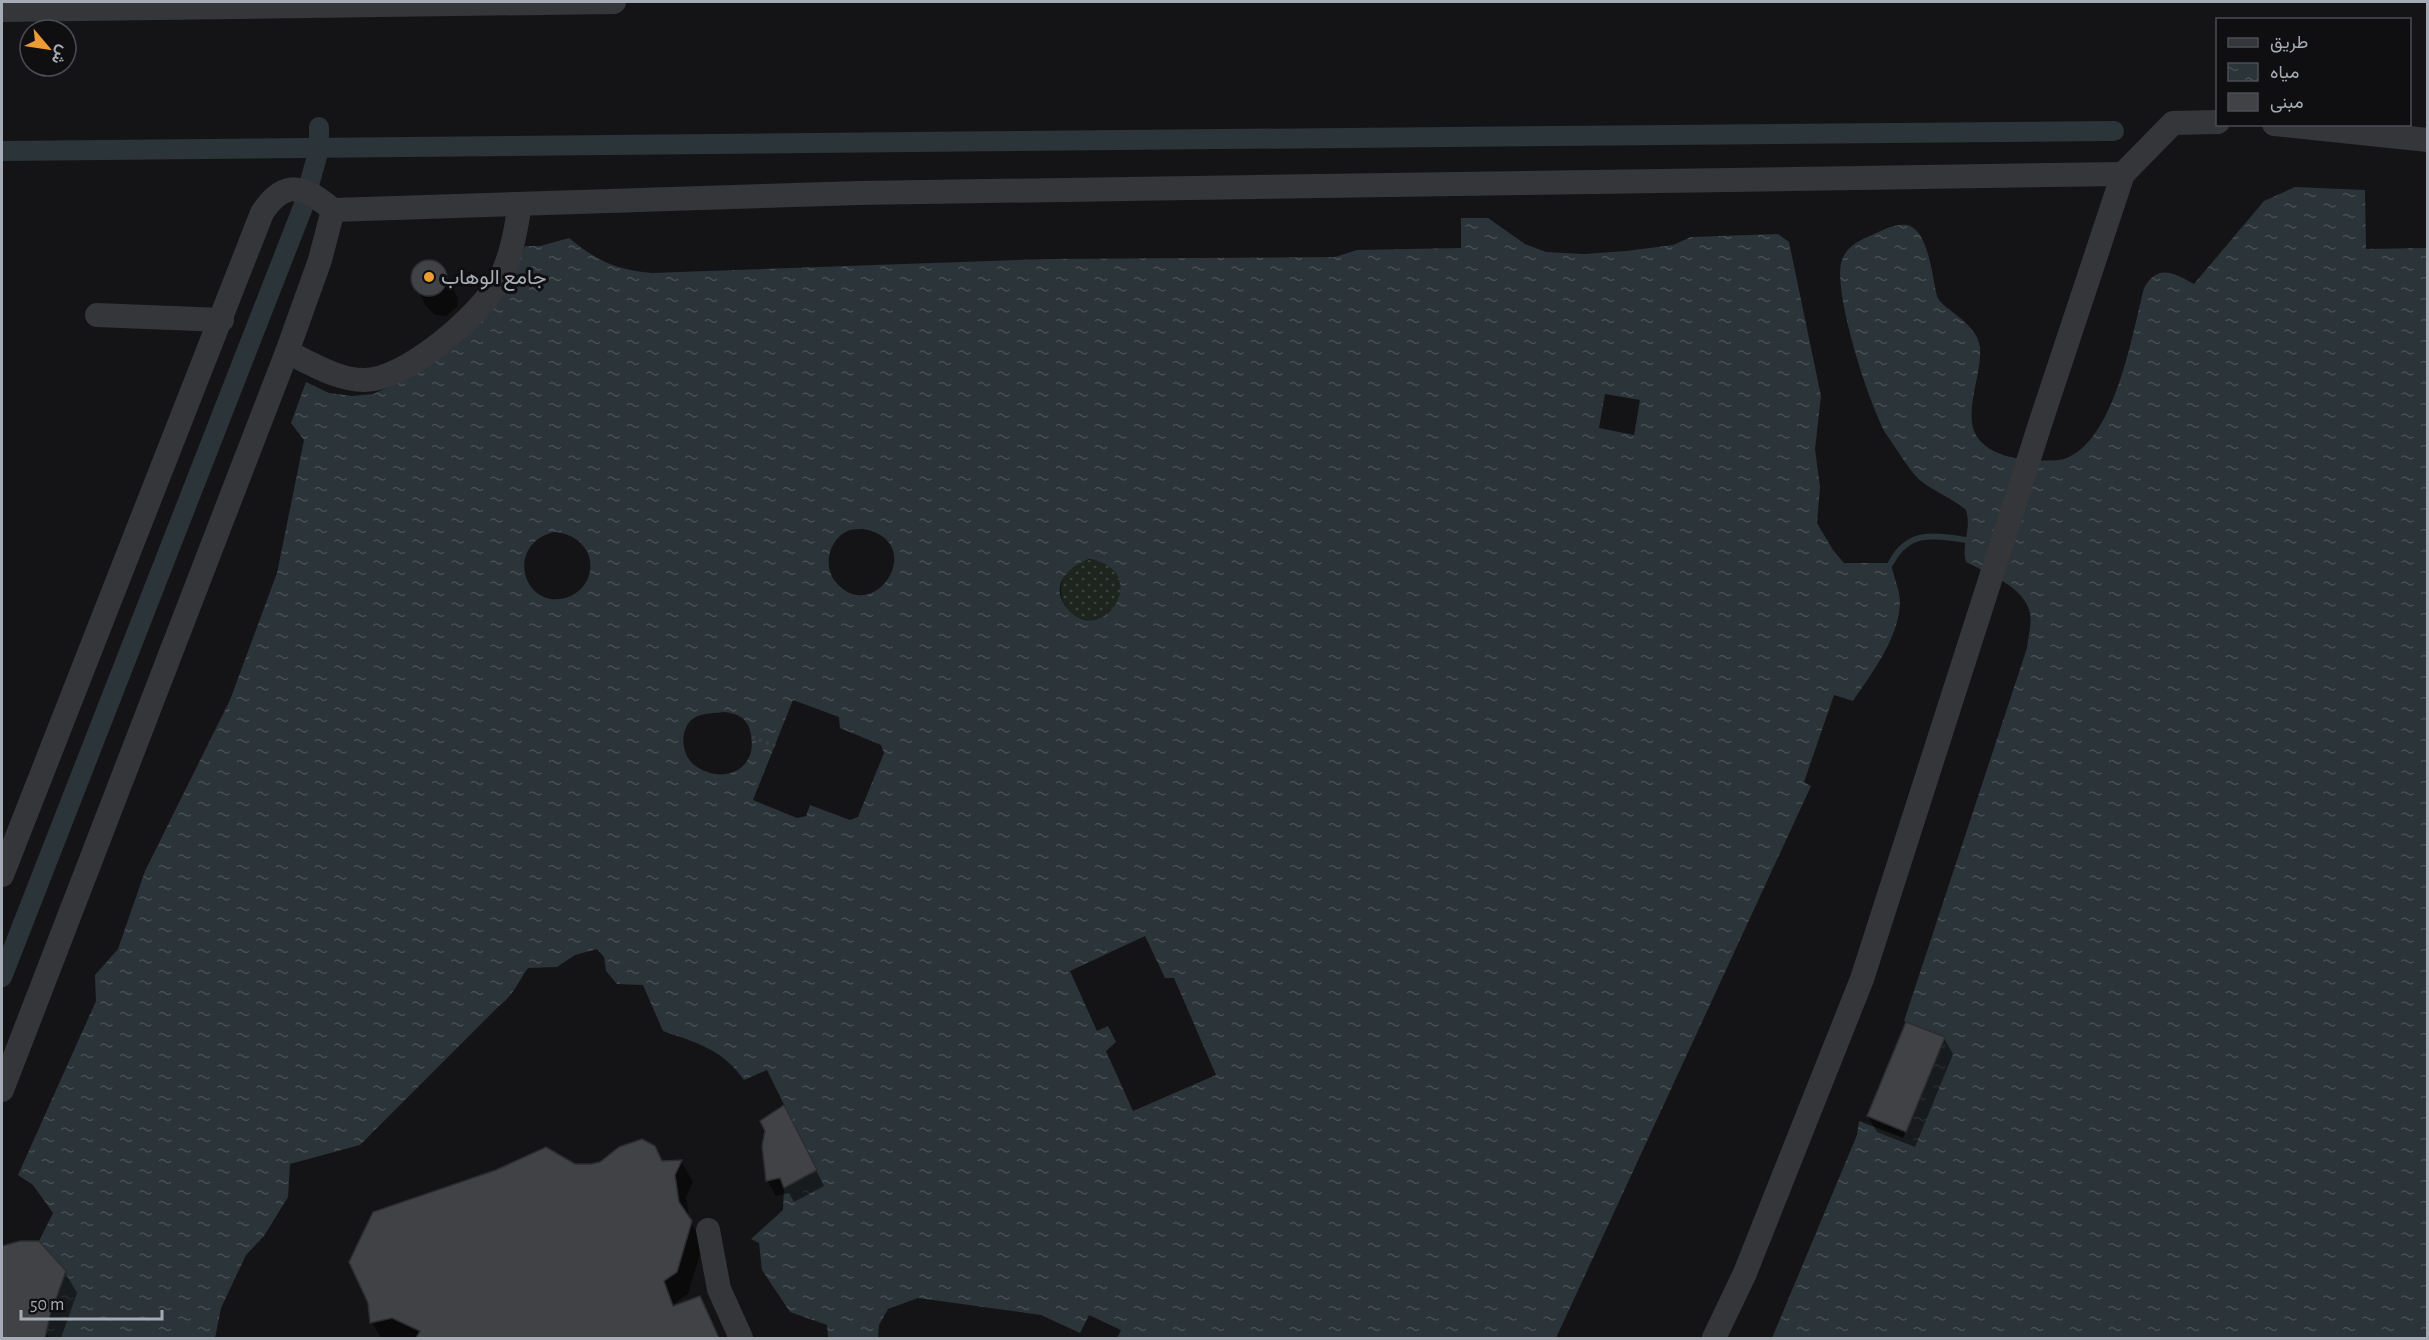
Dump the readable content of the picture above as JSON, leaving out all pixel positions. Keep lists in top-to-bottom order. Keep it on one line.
{"places":["جامع الوهاب"],"legend":["طريق","مياه","مبنى"],"scale_bar":"50 m","north":"bottom right"}
